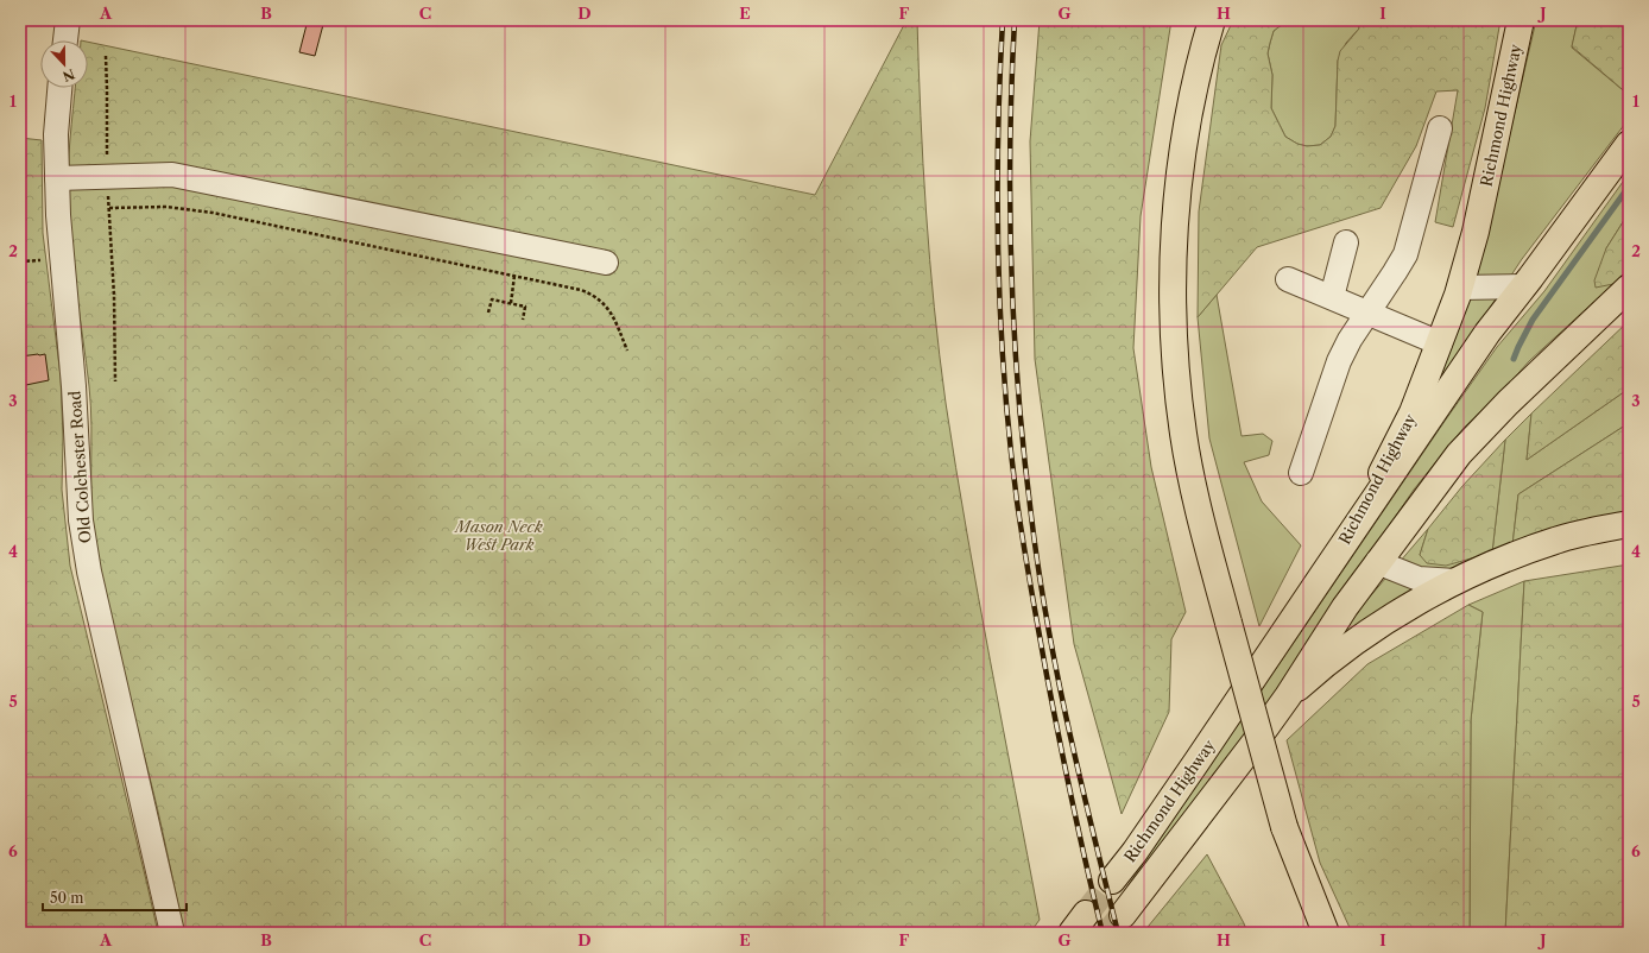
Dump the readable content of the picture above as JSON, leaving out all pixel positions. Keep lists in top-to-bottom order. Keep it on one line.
{"streets":{"main road":["Richmond Highway"],"street":["Old Colchester Road"]},"parks":["Mason Neck West Park"],"scale_bar":"50 m","north":"bottom","grid":{"columns":["A","B","C","D","E","F","G","H","I","J"],"rows":["1","2","3","4","5","6"]}}
